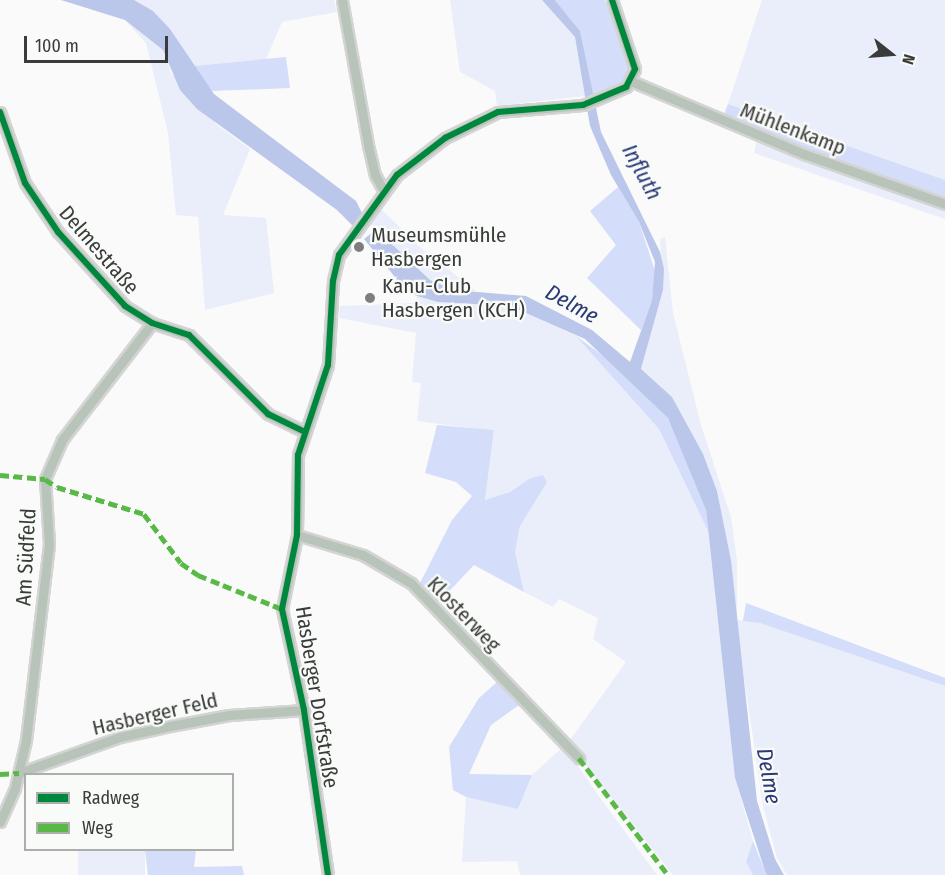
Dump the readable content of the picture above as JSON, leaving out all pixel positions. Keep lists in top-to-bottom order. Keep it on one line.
{"streets":{"street":["Mühlenkamp","Delmestraße","Am Südfeld","Klosterweg","Hasberger Dorfstraße","Hasberger Feld"]},"crossings":[["Delmestraße","Am Südfeld"],["Delmestraße","Hasberger Dorfstraße"],["Am Südfeld","Hasberger Feld"],["Klosterweg","Hasberger Dorfstraße"],["Hasberger Dorfstraße","Hasberger Feld"]],"water":["Influth","Delme"],"places":["Museumsmühle Hasbergen","Kanu-Club Hasbergen (KCH)"],"legend":["Radweg","Weg"],"scale_bar":"100 m","north":"right"}
